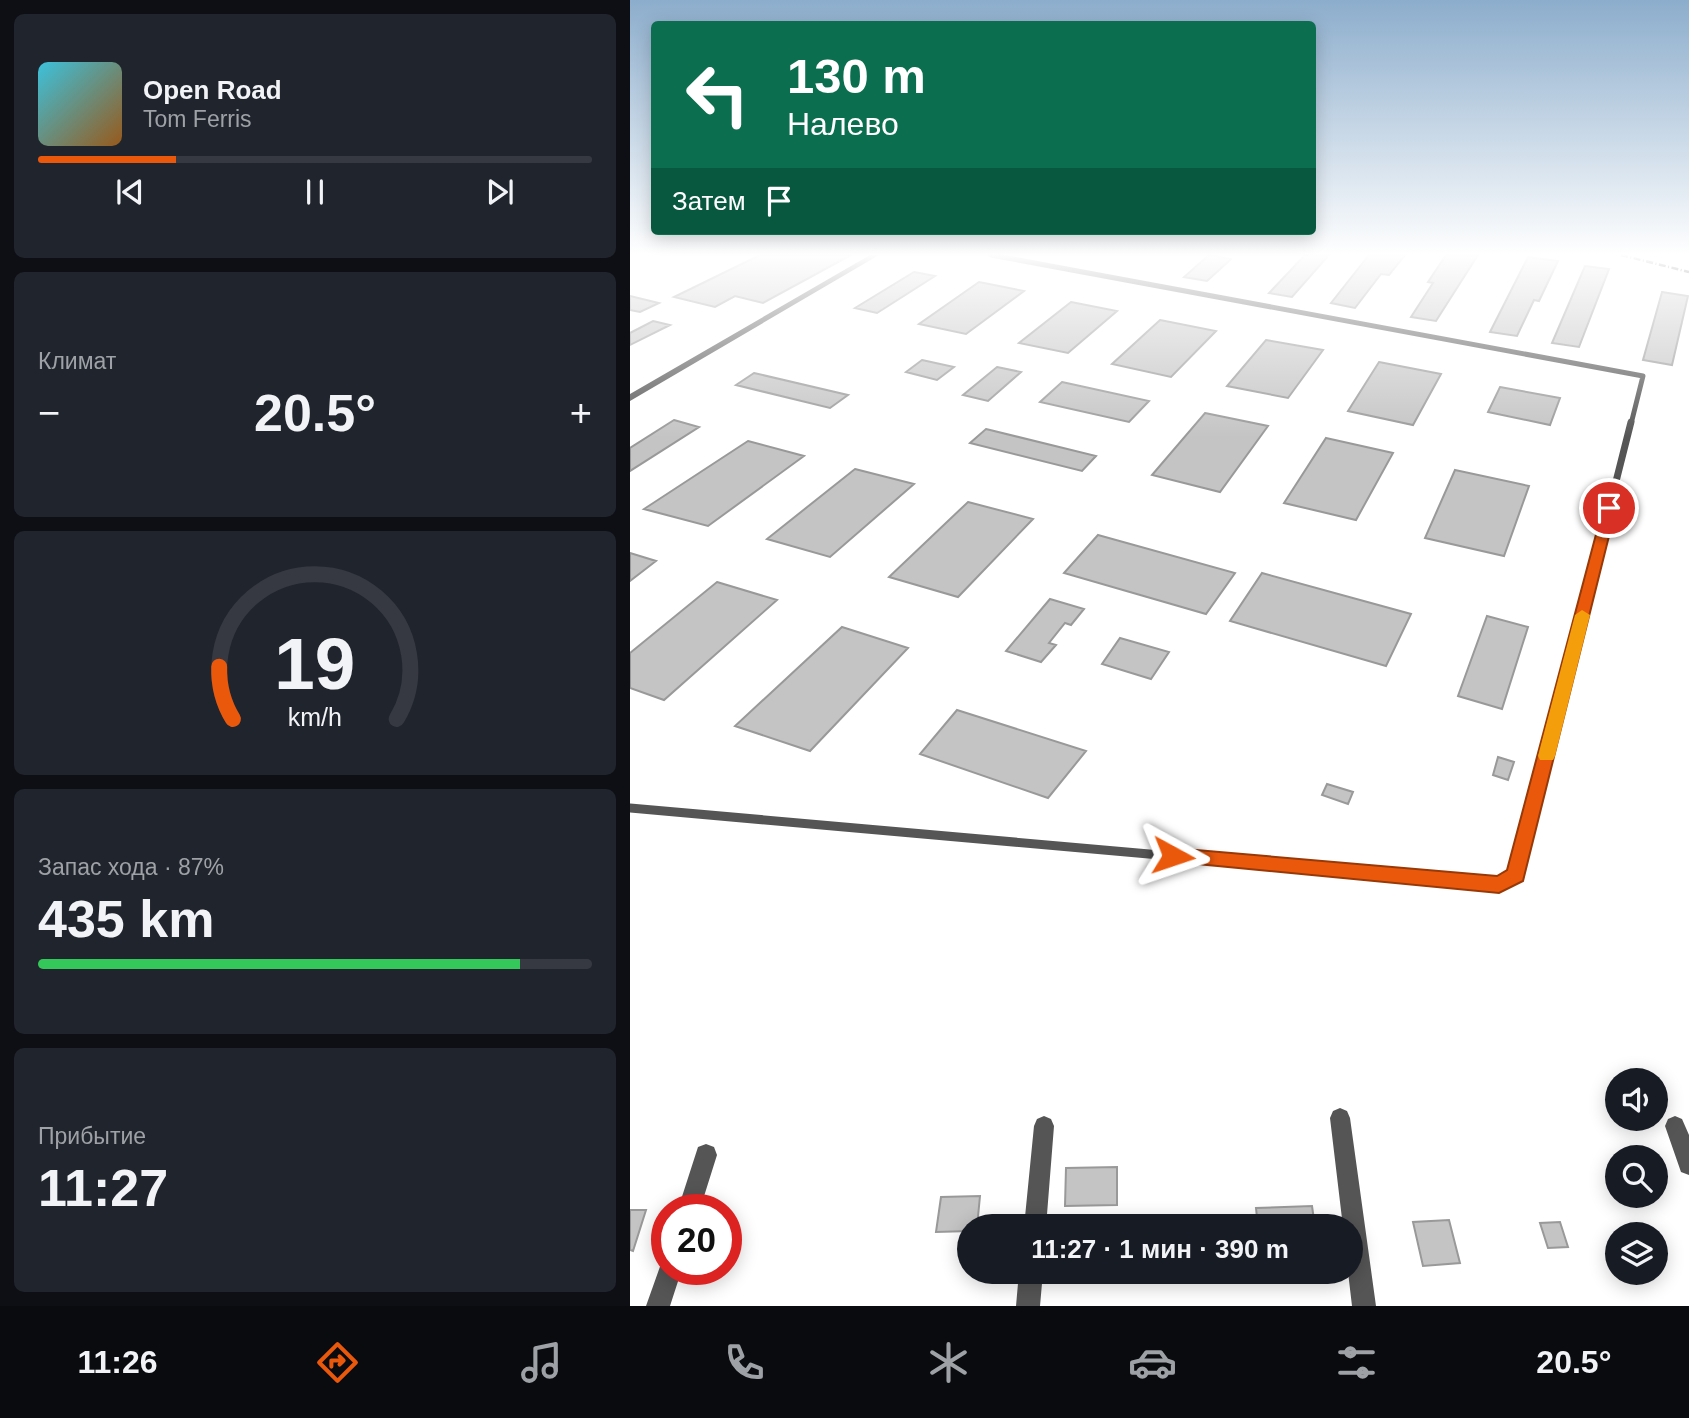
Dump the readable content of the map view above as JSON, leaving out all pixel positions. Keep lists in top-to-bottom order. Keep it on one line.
{"page":{"turn":["130 m","Налево"],"song":["Open Road","Tom Ferris"],"then":"Затем","tile":["Климат",["Запас хода · 87%","435 km"],["Прибытие","11:27"]],"heat":["−","20.5°","+"],"limit":"20","trip":"11:27 · 1 мин · 390 m","tabs":["11:26","20.5°"],"gauge":["19","km/h"]}}
